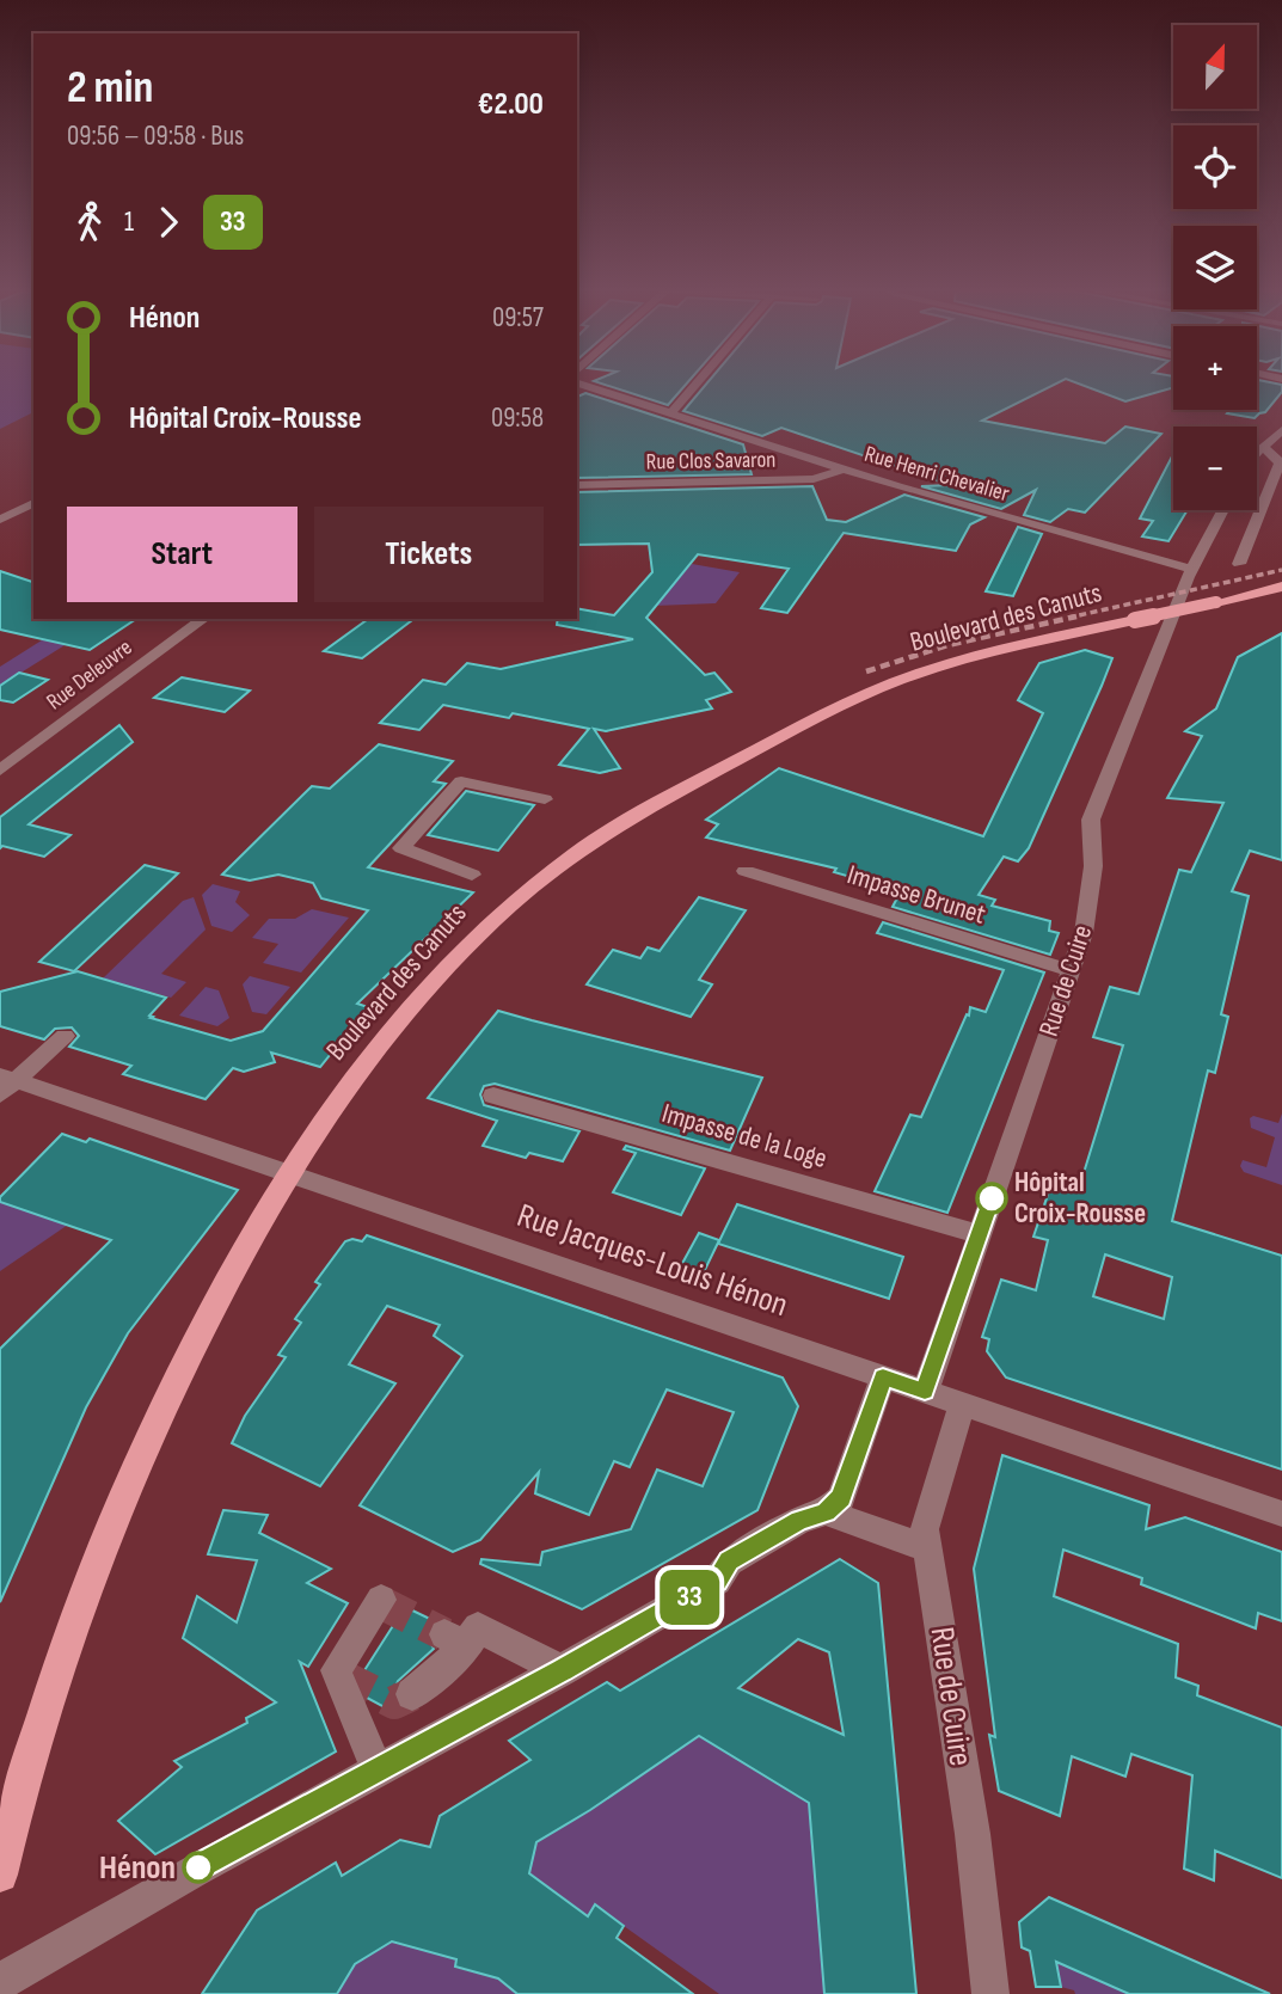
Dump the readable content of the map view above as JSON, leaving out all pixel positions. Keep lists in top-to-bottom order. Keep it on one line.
{"streets":{"main road":["Boulevard des Canuts"],"street":["Rue Clos Savaron","Rue Henri Chevalier","Rue Deleuvre","Impasse Brunet","Rue de Cuire","Impasse de la Loge","Rue Jacques-Louis Hénon"]},"crossings":[["Rue Clos Savaron","Rue Henri Chevalier"],["Rue Henri Chevalier","Rue de Cuire"],["Boulevard des Canuts","Rue Jacques-Louis Hénon"],["Impasse Brunet","Rue de Cuire"],["Rue de Cuire","Impasse de la Loge"],["Rue de Cuire","Rue Jacques-Louis Hénon"]],"places":["Hôpital Croix-Rousse","Hénon"],"lines":["bus line 33"],"north":"top","page":{"on_map":"33","map_buttons":["+","−"],"heading":["2 min","09:56 – 09:58 · Bus","€2.00"],"legs":["1","33"],"list":[{"name":"Hénon","value":"09:57"},{"name":"Hôpital Croix-Rousse","value":"09:58"}],"buttons":["Start","Tickets"]}}
